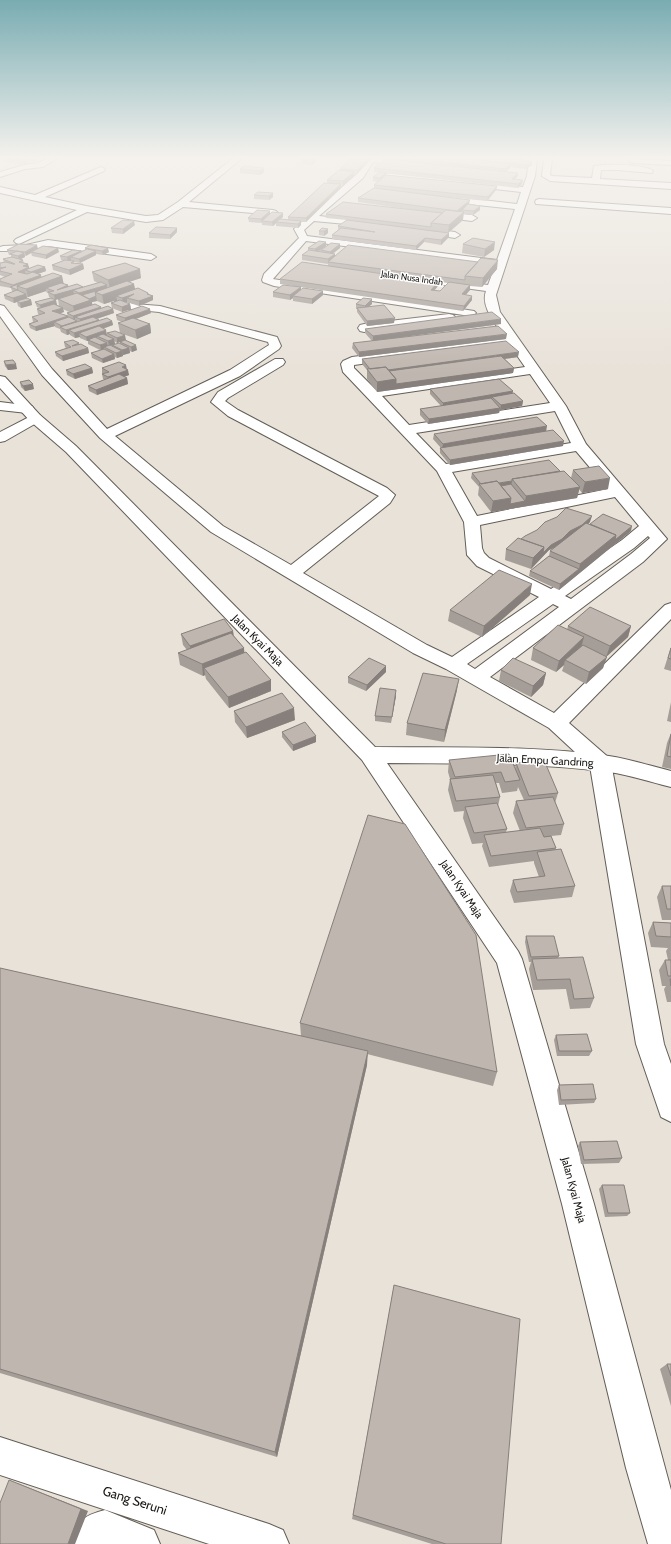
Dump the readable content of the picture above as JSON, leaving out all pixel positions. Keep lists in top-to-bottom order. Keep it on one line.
{"streets":{"street":["Jalan Nusa Indah","Jalan Kyai Maja","Jalan Empu Gandring","Gang Seruni"]},"crossings":[["Jalan Kyai Maja","Jalan Empu Gandring"]]}
